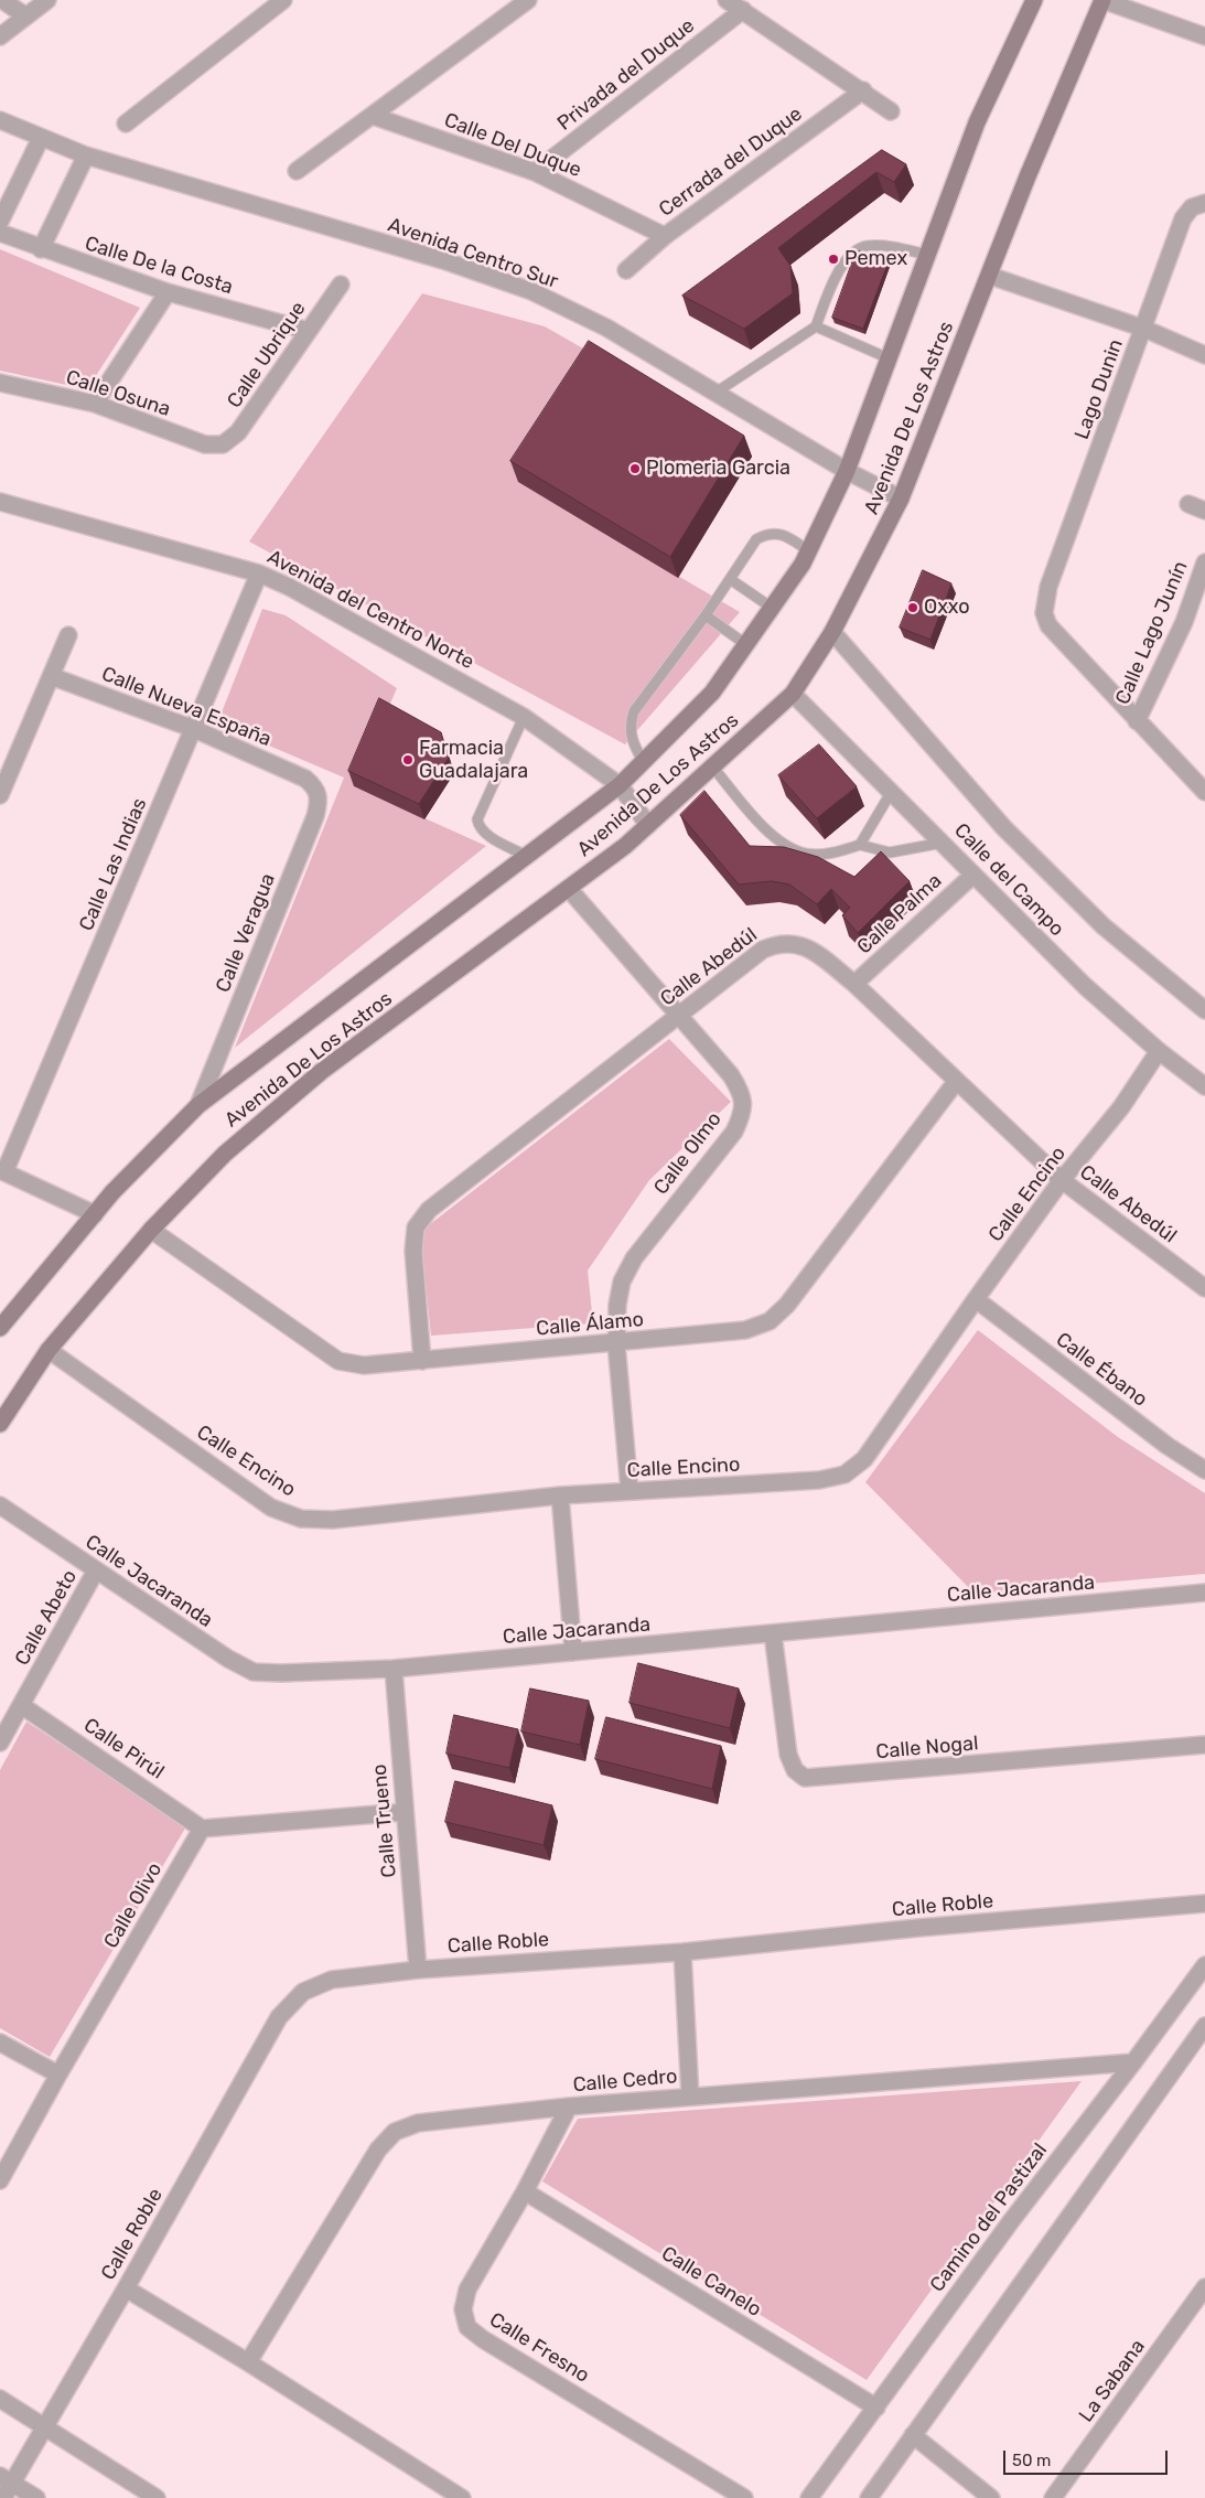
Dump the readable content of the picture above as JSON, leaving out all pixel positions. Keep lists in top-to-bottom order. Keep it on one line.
{"streets":{"main road":["Avenida De Los Astros"],"street":["Privada del Duque","Calle Del Duque","Cerrada del Duque","Avenida Centro Sur","Calle De la Costa","Calle Ubrique","Lago Dunin","Calle Osuna","Avenida del Centro Norte","Calle Lago Junín","Calle Nueva España","Calle Las Indias","Calle del Campo","Calle Palma","Calle Veragua","Calle Abedúl","Calle Olmo","Calle Encino","Calle Álamo","Calle Ébano","Calle Jacaranda","Calle Abeto","Calle Nogal","Calle Pirúl","Calle Trueno","Calle Olivo","Calle Roble","Calle Cedro","Camino del Pastizal","Calle Canelo","Calle Fresno","La Sabana"]},"crossings":[["Privada del Duque","Calle Del Duque"],["Calle Del Duque","Cerrada del Duque"],["Avenida Centro Sur","Avenida De Los Astros"],["Calle De la Costa","Calle Ubrique"],["Calle Ubrique","Calle Osuna"],["Lago Dunin","Calle Lago Junín"],["Avenida De Los Astros","Avenida del Centro Norte"],["Avenida De Los Astros","Calle del Campo"],["Avenida De Los Astros","Calle Veragua"],["Avenida De Los Astros","Calle Olmo"],["Avenida De Los Astros","Calle Encino"],["Avenida De Los Astros","Calle Álamo"],["Avenida del Centro Norte","Calle Las Indias"],["Calle Nueva España","Calle Las Indias"],["Calle Nueva España","Calle Veragua"],["Calle del Campo","Calle Palma"],["Calle del Campo","Calle Encino"],["Calle Palma","Calle Abedúl"],["Calle Abedúl","Calle Olmo"],["Calle Abedúl","Calle Encino"],["Calle Abedúl","Calle Álamo"],["Calle Olmo","Calle Encino"],["Calle Olmo","Calle Álamo"],["Calle Encino","Calle Ébano"],["Calle Jacaranda","Calle Abeto"],["Calle Jacaranda","Calle Nogal"],["Calle Jacaranda","Calle Trueno"],["Calle Abeto","Calle Pirúl"],["Calle Pirúl","Calle Olivo"],["Calle Trueno","Calle Roble"],["Calle Cedro","Camino del Pastizal"],["Calle Cedro","Calle Fresno"],["Camino del Pastizal","Calle Canelo"],["Calle Canelo","Calle Fresno"]],"places":["Pemex","Plomeria Garcia","Oxxo","Farmacia Guadalajara"],"scale_bar":"50 m"}
